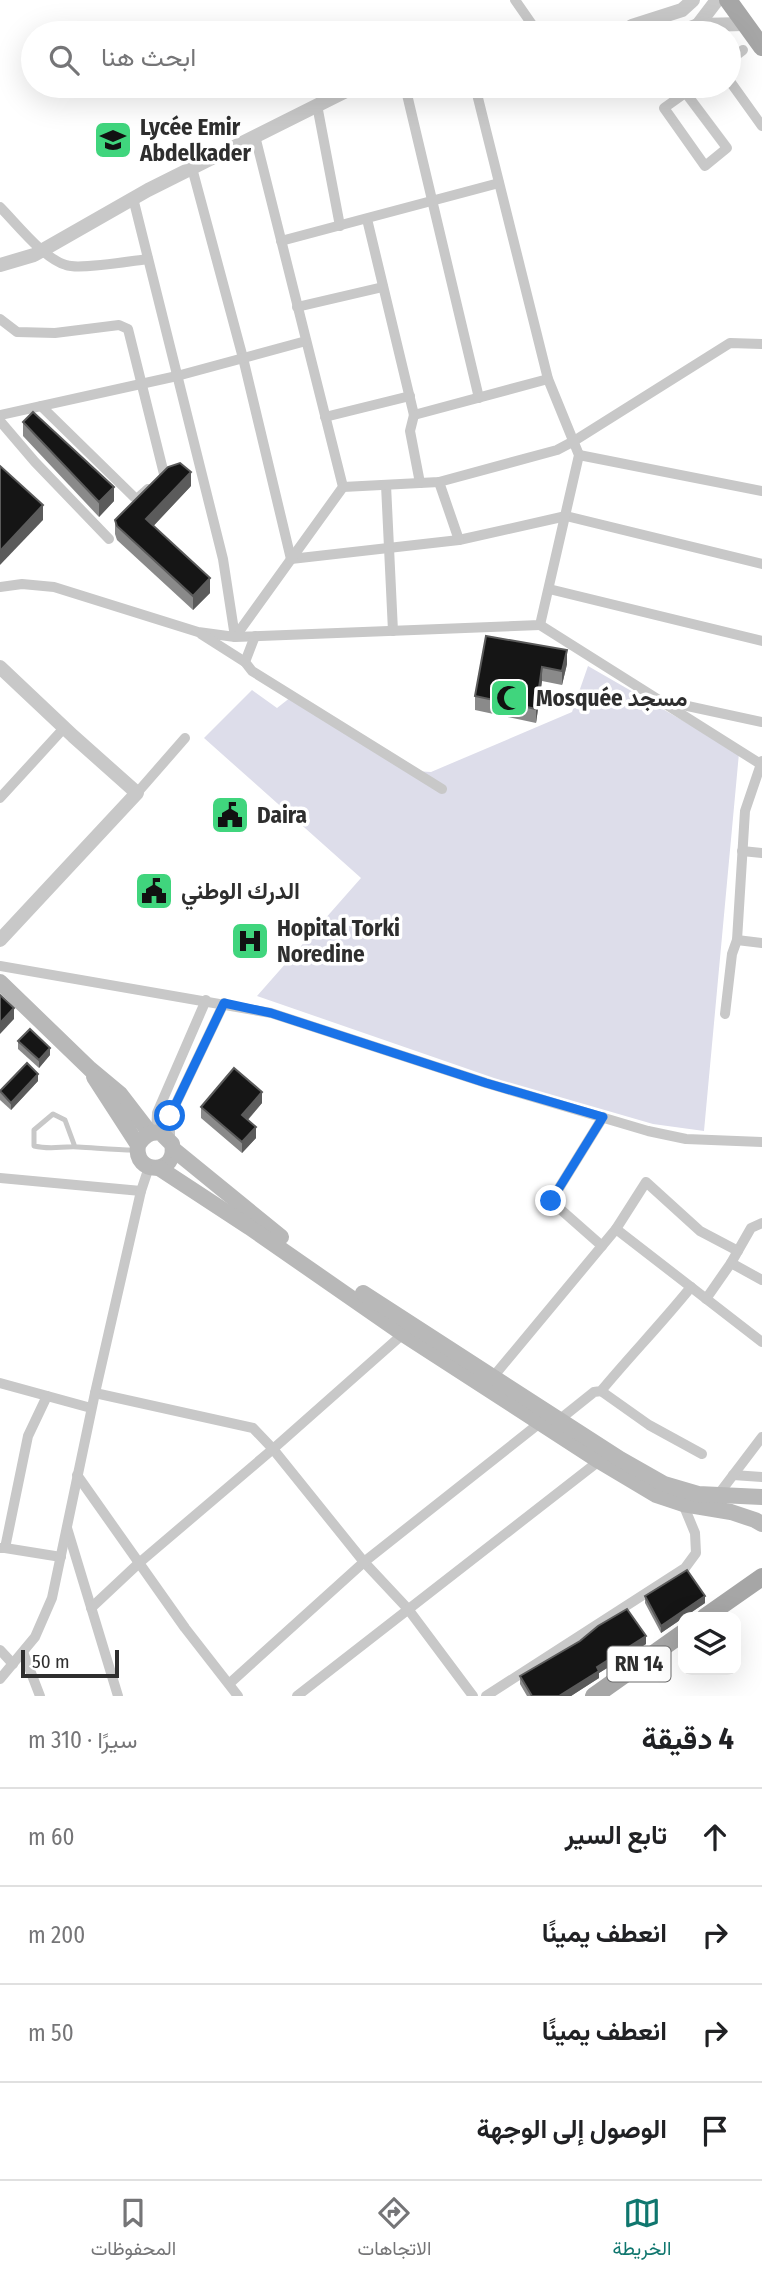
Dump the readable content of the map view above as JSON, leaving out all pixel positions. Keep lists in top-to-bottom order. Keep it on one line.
{"streets":{"main road":["RN 14"]},"places":{"school or university":["Lycée Emir Abdelkader"],"mosque":["Mosquée مسجد"],"public building":["Daira","الدرك الوطني"],"hospital":["Hopital Torki Noredine"]},"scale_bar":"50 m","page":{"search":"ابحث هنا","scale":"50 m","heading":["4 دقيقة","سيرًا · 310 m"],"list":[["تابع السير","60 m"],["انعطف يمينًا","200 m"],["انعطف يمينًا","50 m"],"الوصول إلى الوجهة"],"nav":["الخريطة","الاتجاهات","المحفوظات"]}}
